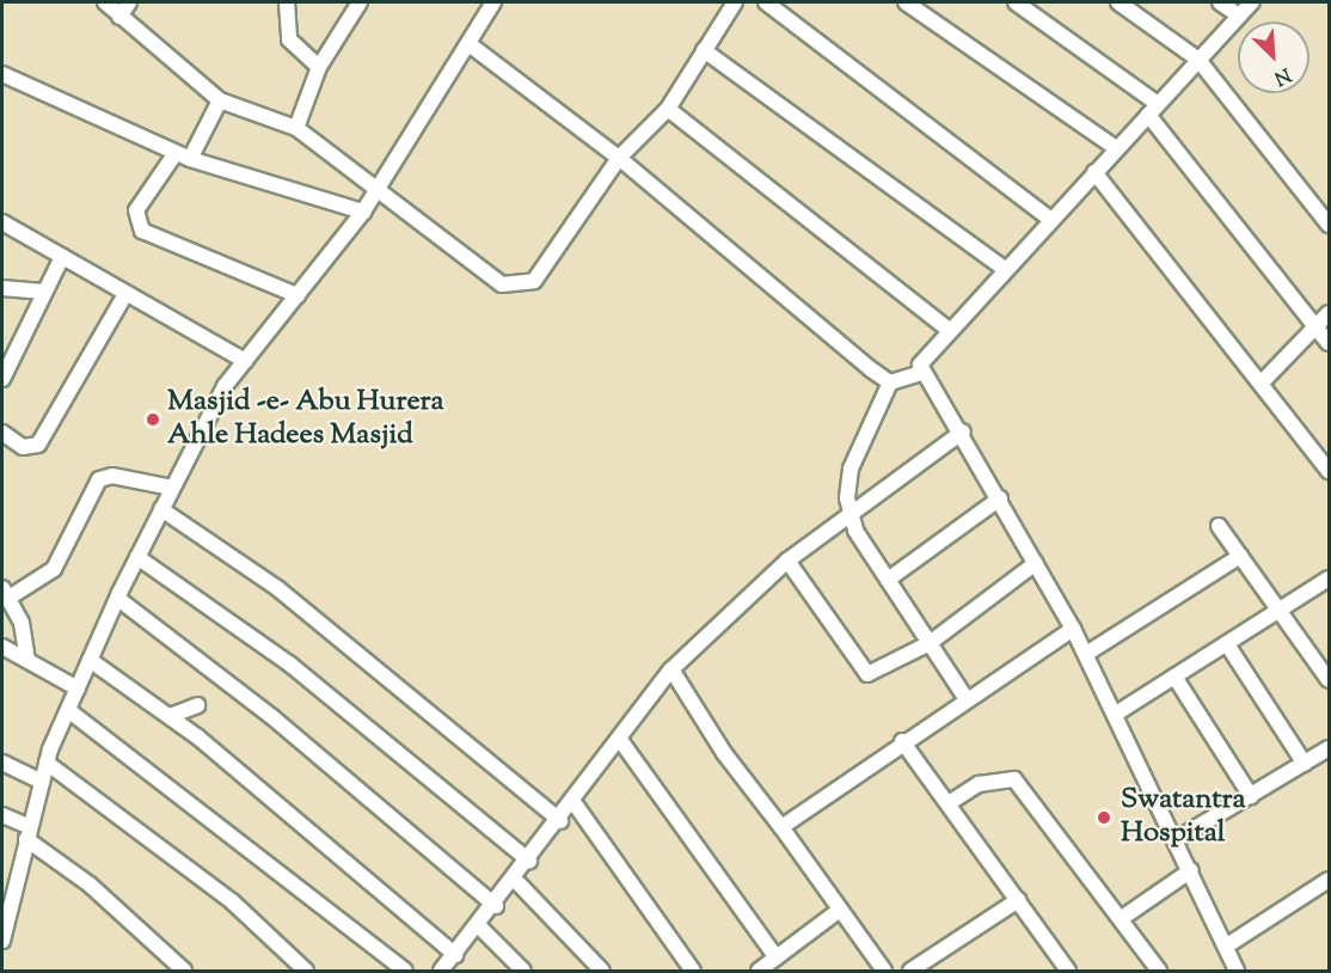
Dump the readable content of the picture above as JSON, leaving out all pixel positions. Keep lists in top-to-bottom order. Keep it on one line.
{"places":["Masjid -e- Abu Hurera Ahle Hadees Masjid","Swatantra Hospital"],"north":"bottom right"}
